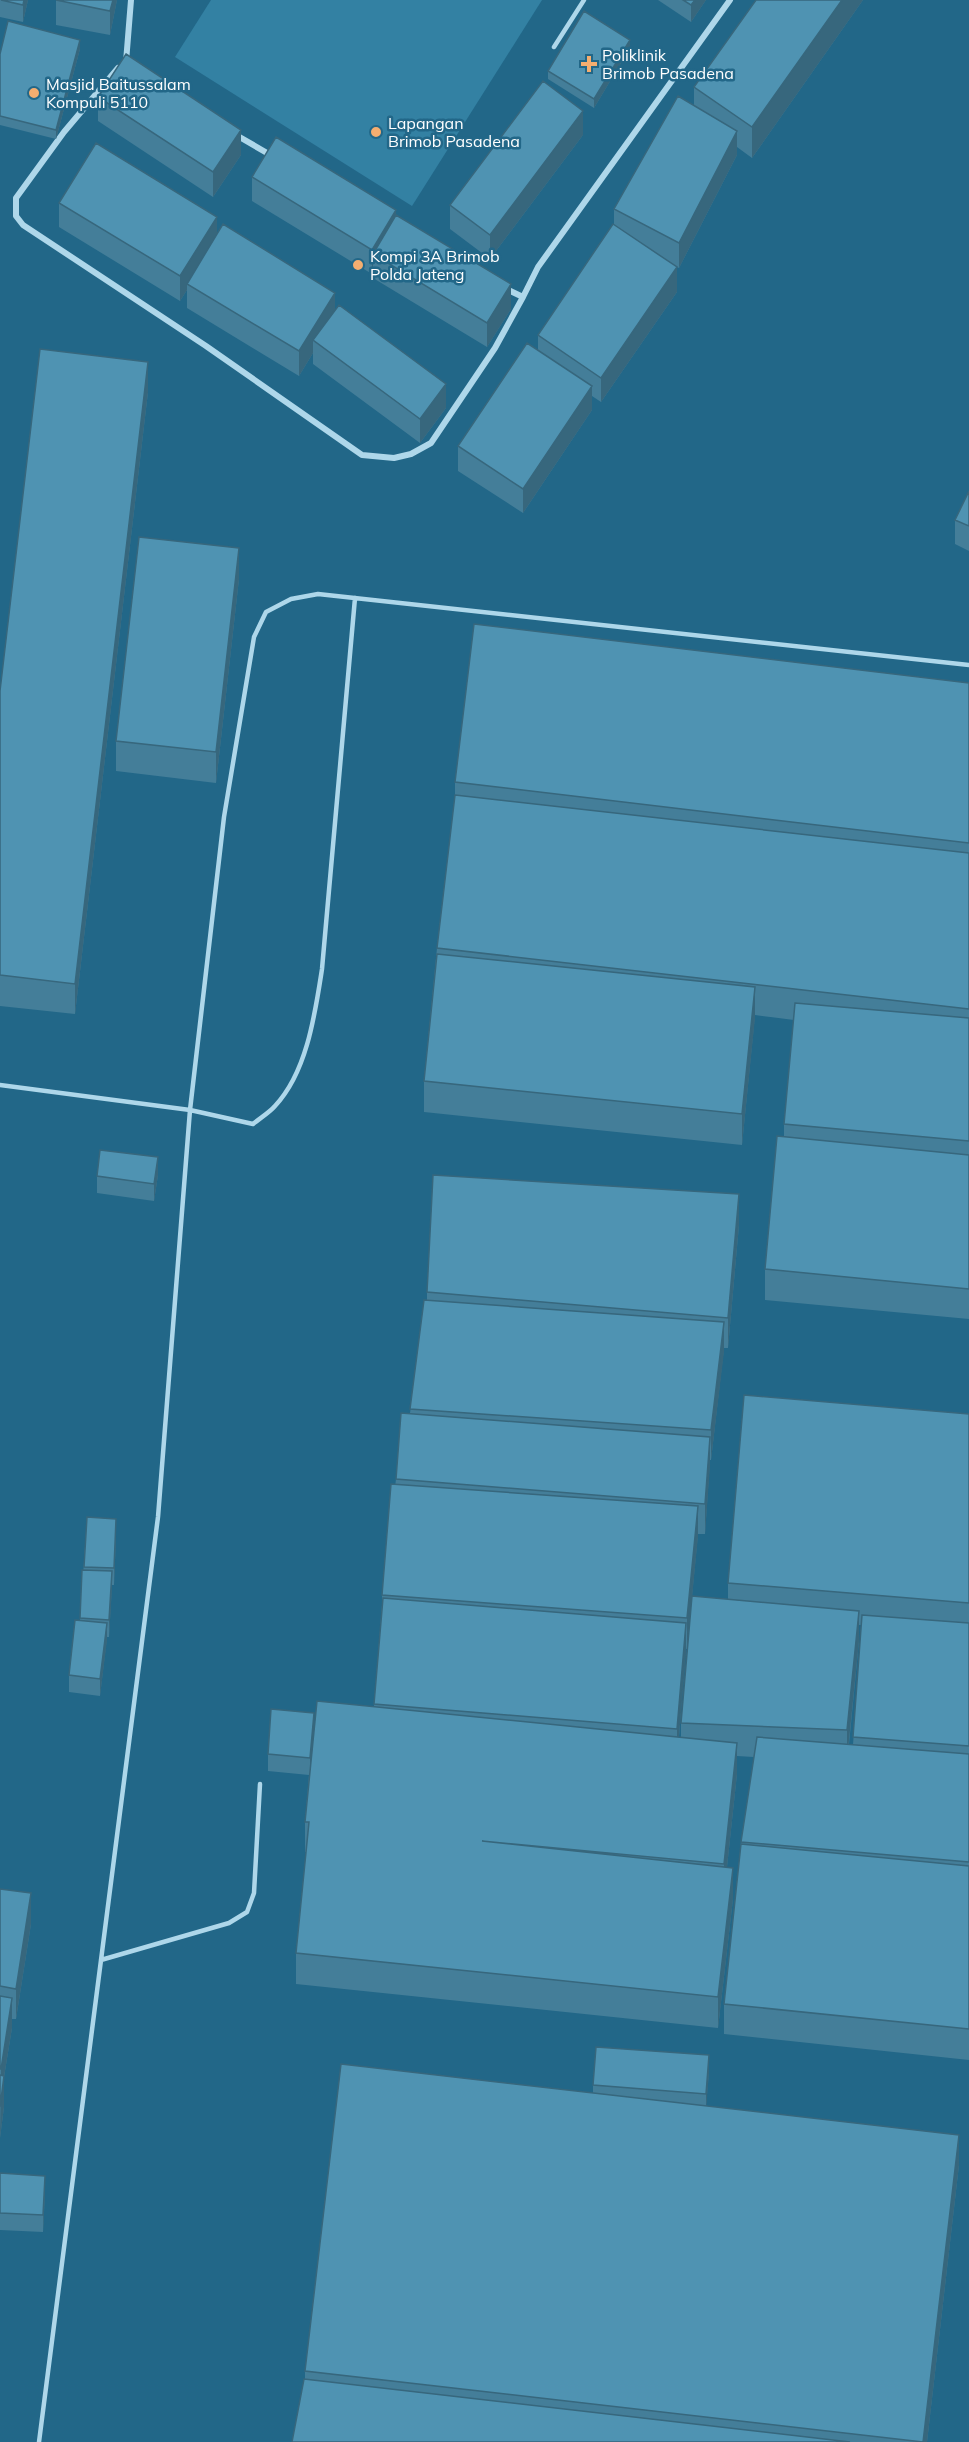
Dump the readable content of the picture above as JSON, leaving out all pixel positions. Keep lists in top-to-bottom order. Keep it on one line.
{"places":{"health":["Poliklinik Brimob Pasadena"],"other":["Masjid Baitussalam Kompuli 5110","Lapangan Brimob Pasadena","Kompi 3A Brimob Polda Jateng"]}}
